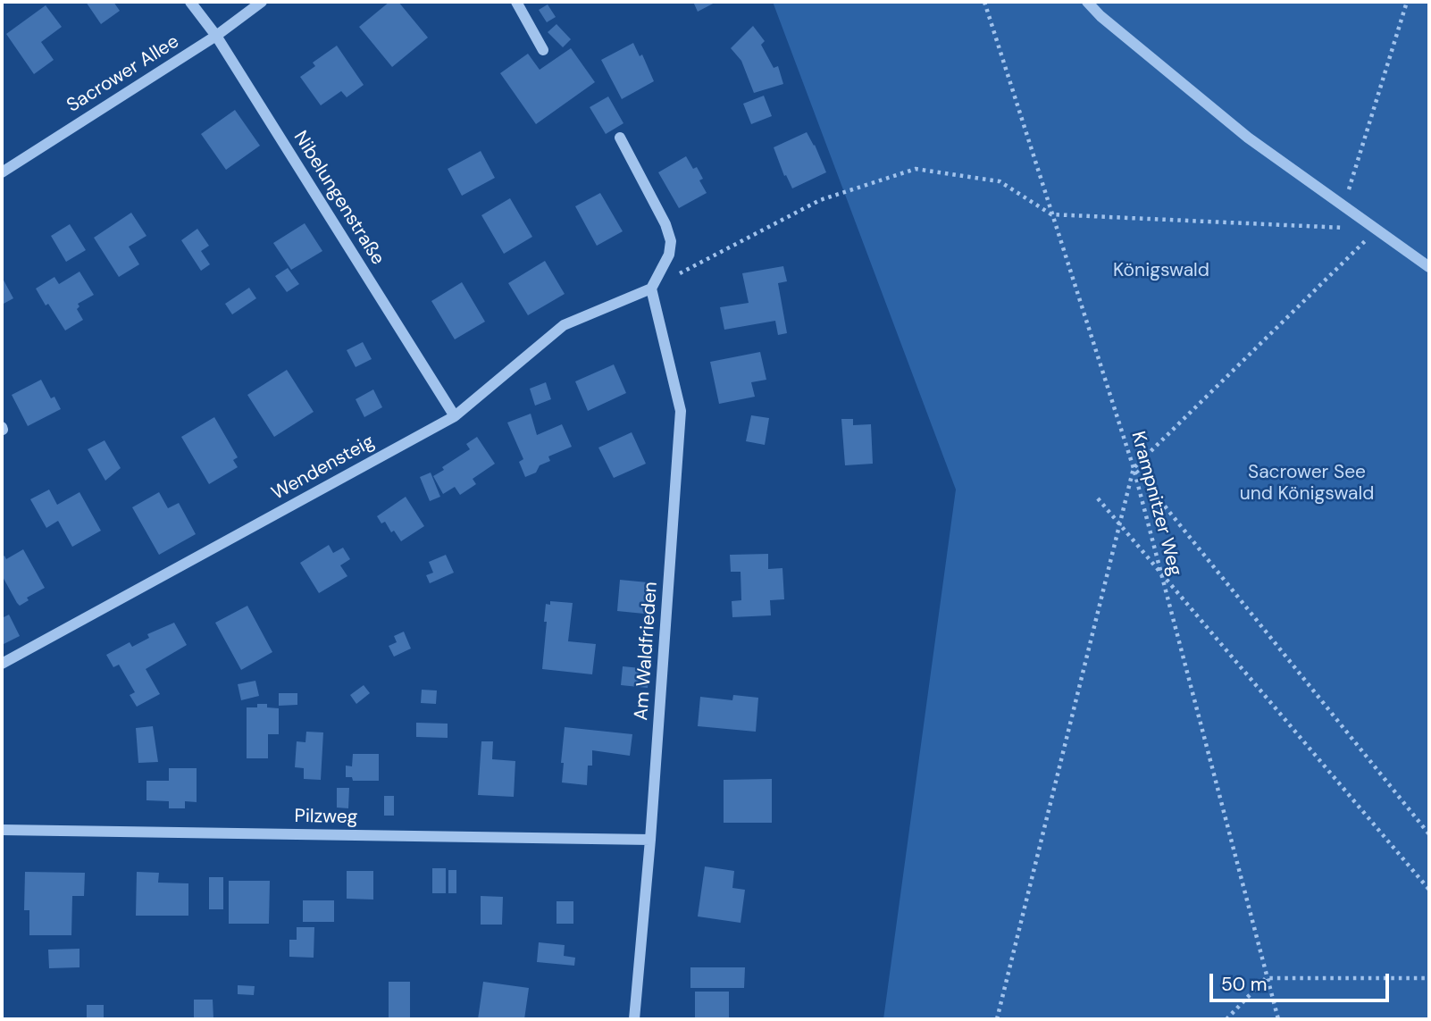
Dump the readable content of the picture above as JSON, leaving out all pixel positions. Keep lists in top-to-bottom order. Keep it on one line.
{"streets":{"street":["Sacrower Allee","Nibelungenstraße","Wendensteig","Am Waldfrieden","Pilzweg"],"path":["Krampnitzer Weg"]},"crossings":[["Sacrower Allee","Nibelungenstraße"],["Nibelungenstraße","Wendensteig"],["Wendensteig","Am Waldfrieden"],["Am Waldfrieden","Pilzweg"]],"parks":["Königswald","Sacrower See und Königswald"],"scale_bar":"50 m"}
